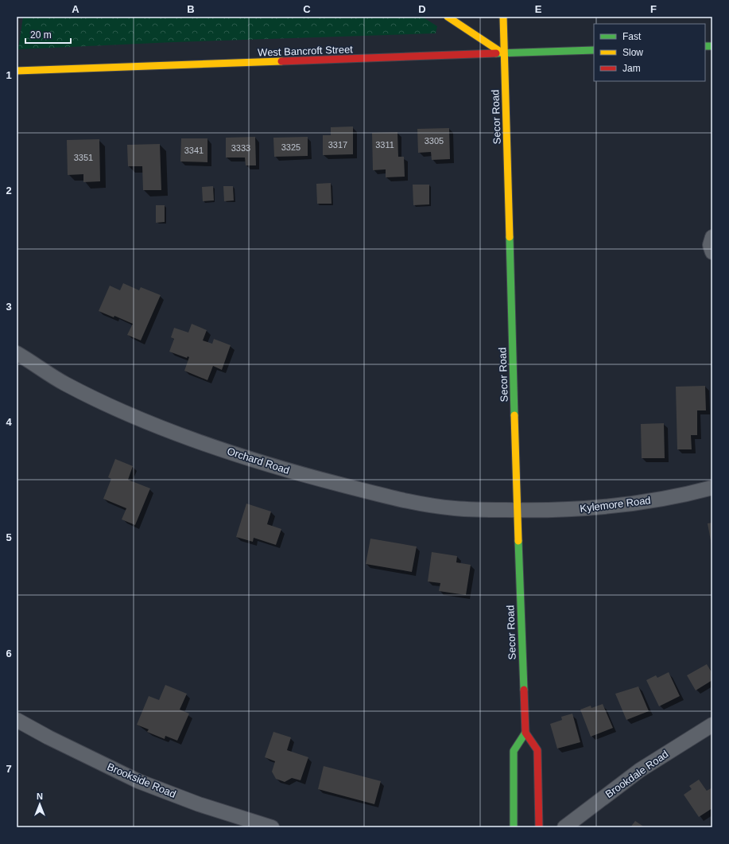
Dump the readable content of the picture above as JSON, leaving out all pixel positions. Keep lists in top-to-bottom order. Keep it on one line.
{"streets":{"main road":["West Bancroft Street","Secor Road"],"street":["Orchard Road","Kylemore Road","Brookdale Road","Brookside Road"]},"crossings":[["West Bancroft Street","Secor Road"],["Secor Road","Orchard Road"],["Secor Road","Kylemore Road"],["Orchard Road","Kylemore Road"]],"house_numbers":["3305","3317","3311","3325","3333","3341","3351"],"legend":["Fast","Slow","Jam"],"scale_bar":"20 m","north":"top","grid":{"columns":["A","B","C","D","E","F"],"rows":["1","2","3","4","5","6","7"]}}
